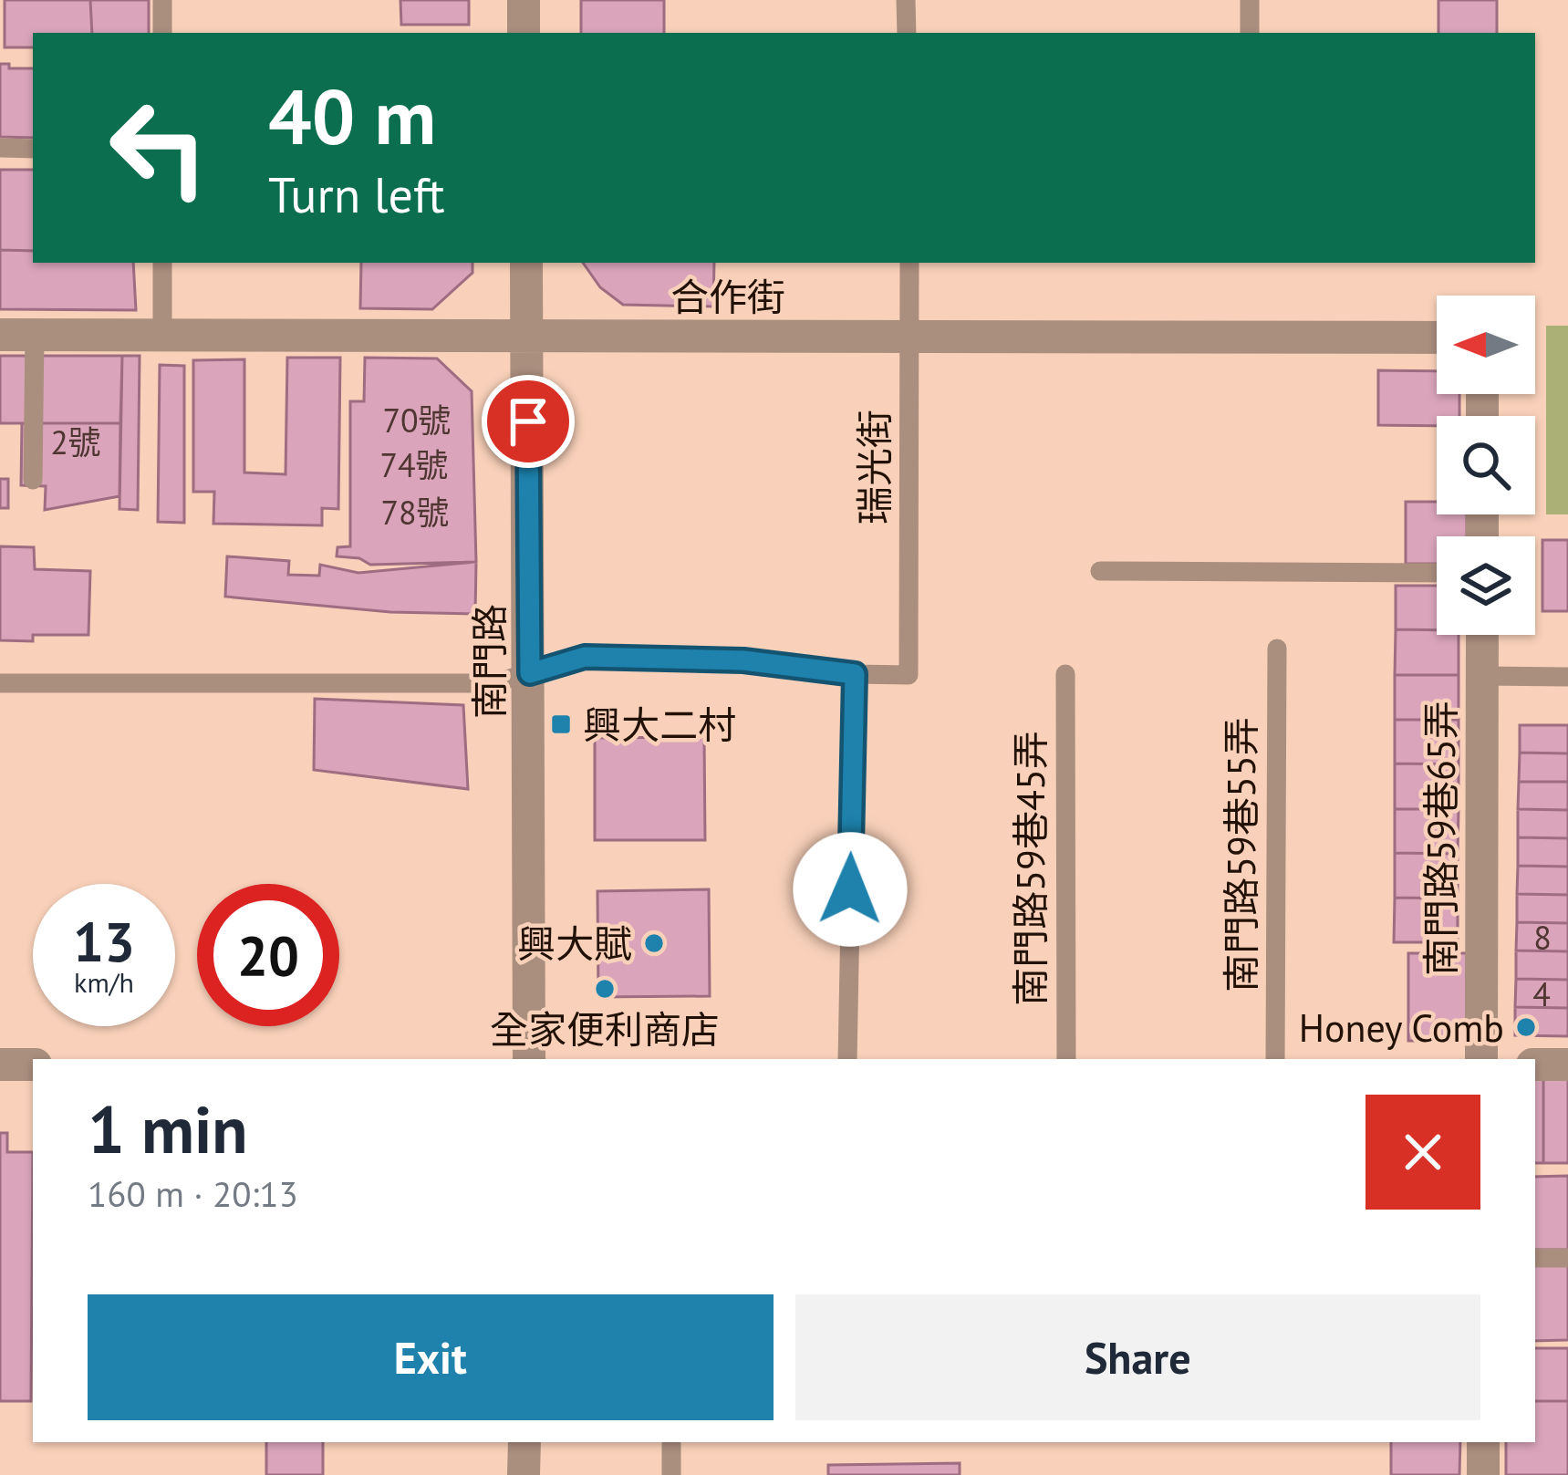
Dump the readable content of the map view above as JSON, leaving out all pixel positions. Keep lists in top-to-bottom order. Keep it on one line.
{"streets":{"street":["合作街","南門路","南門路59巷65弄"],"lane":["瑞光街","南門路59巷55弄","南門路59巷45弄"]},"crossings":[["合作街","瑞光街"],["合作街","南門路"]],"places":{"transit":["興大二村"],"other":["興大賦","全家便利商店","Honey Comb"]},"house_numbers":["70號","2號","74號","78號","8","4"],"north":"left","page":{"turn":["40 m","Turn left"],"speed":"13 km/h","limit":"20","heading":["1 min","160 m · 20:13"],"buttons":["Exit","Share"]}}
